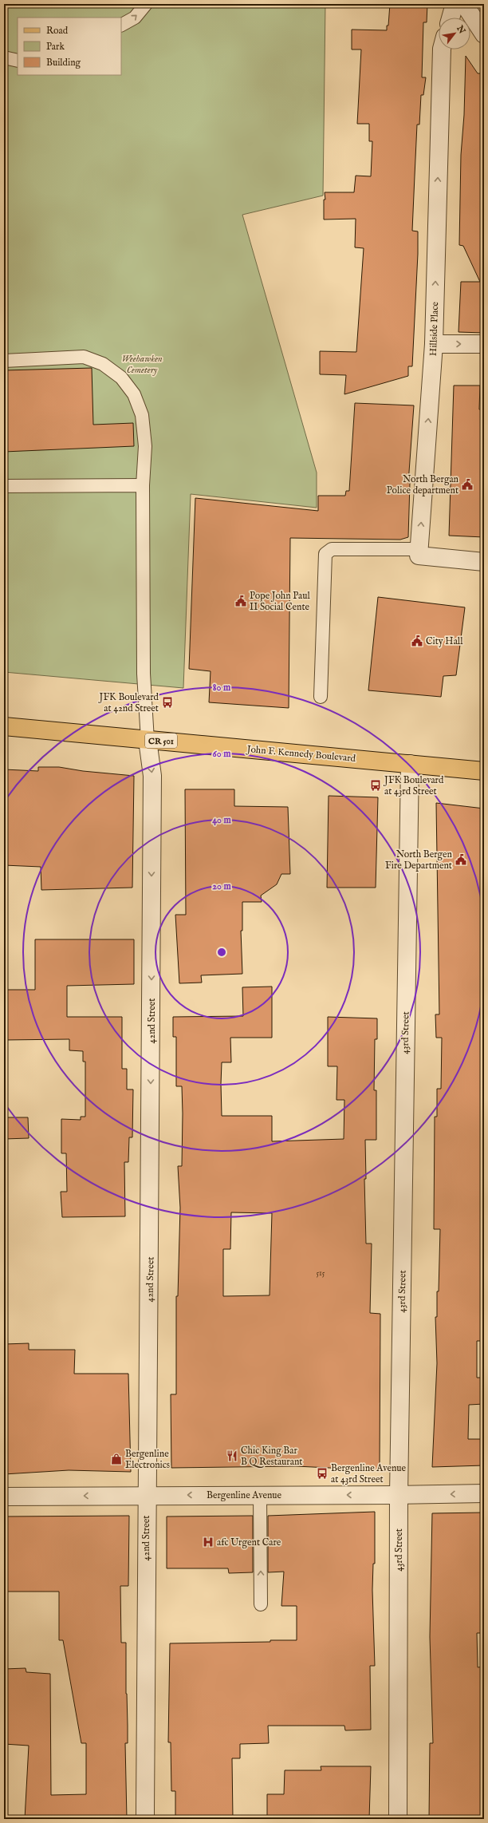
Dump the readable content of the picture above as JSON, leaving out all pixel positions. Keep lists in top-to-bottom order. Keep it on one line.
{"streets":{"main road":["CR 501","John F. Kennedy Boulevard"],"street":["Hillside Place","42nd Street","43rd Street","Bergenline Avenue"]},"crossings":[["John F. Kennedy Boulevard","42nd Street"],["John F. Kennedy Boulevard","43rd Street"],["42nd Street","Bergenline Avenue"],["43rd Street","Bergenline Avenue"]],"one_way":["Hillside Place","42nd Street","Bergenline Avenue"],"parks":["Weehawken Cemetery"],"places":{"public building":["North Bergan Police department","Pope John Paul II Social Cente","City Hall","North Bergen Fire Department"],"bus stop":["JFK Boulevard at 42nd Street","JFK Boulevard at 43rd Street","Bergenline Avenue at 43rd Street"],"restaurant":["Chic King Bar B Q Restaurant"],"shop":["Bergenline Electronics"],"hospital":["afc Urgent Care"]},"house_numbers":["515"],"legend":["Road","Park","Building"],"north":"top right","rings":["80 m","60 m","40 m","20 m"]}
